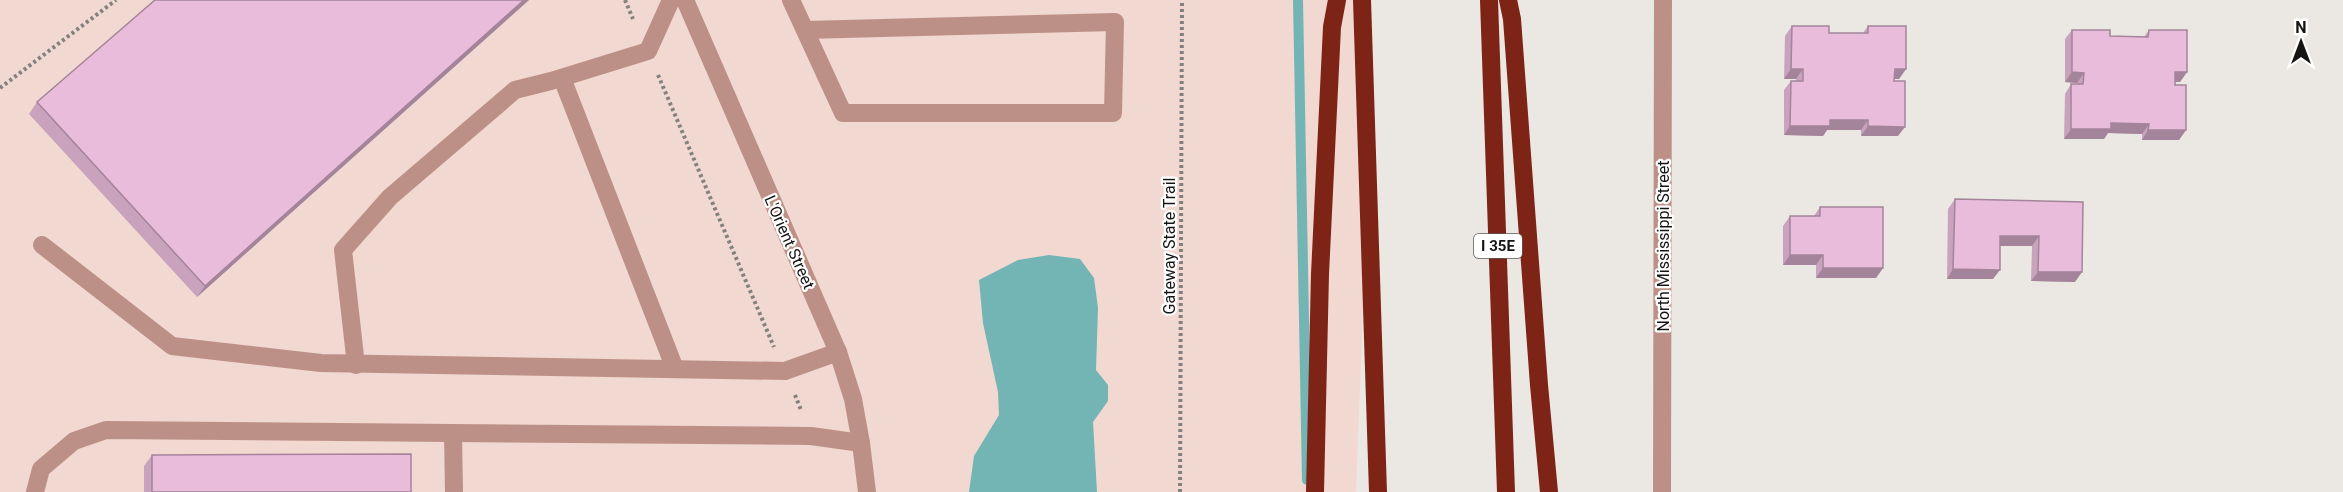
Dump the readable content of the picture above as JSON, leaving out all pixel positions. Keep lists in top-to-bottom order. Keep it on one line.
{"streets":{"highway":["I 35E"],"street":["L'Orient Street","North Mississippi Street"],"path":["Gateway State Trail"]},"north":"top"}
